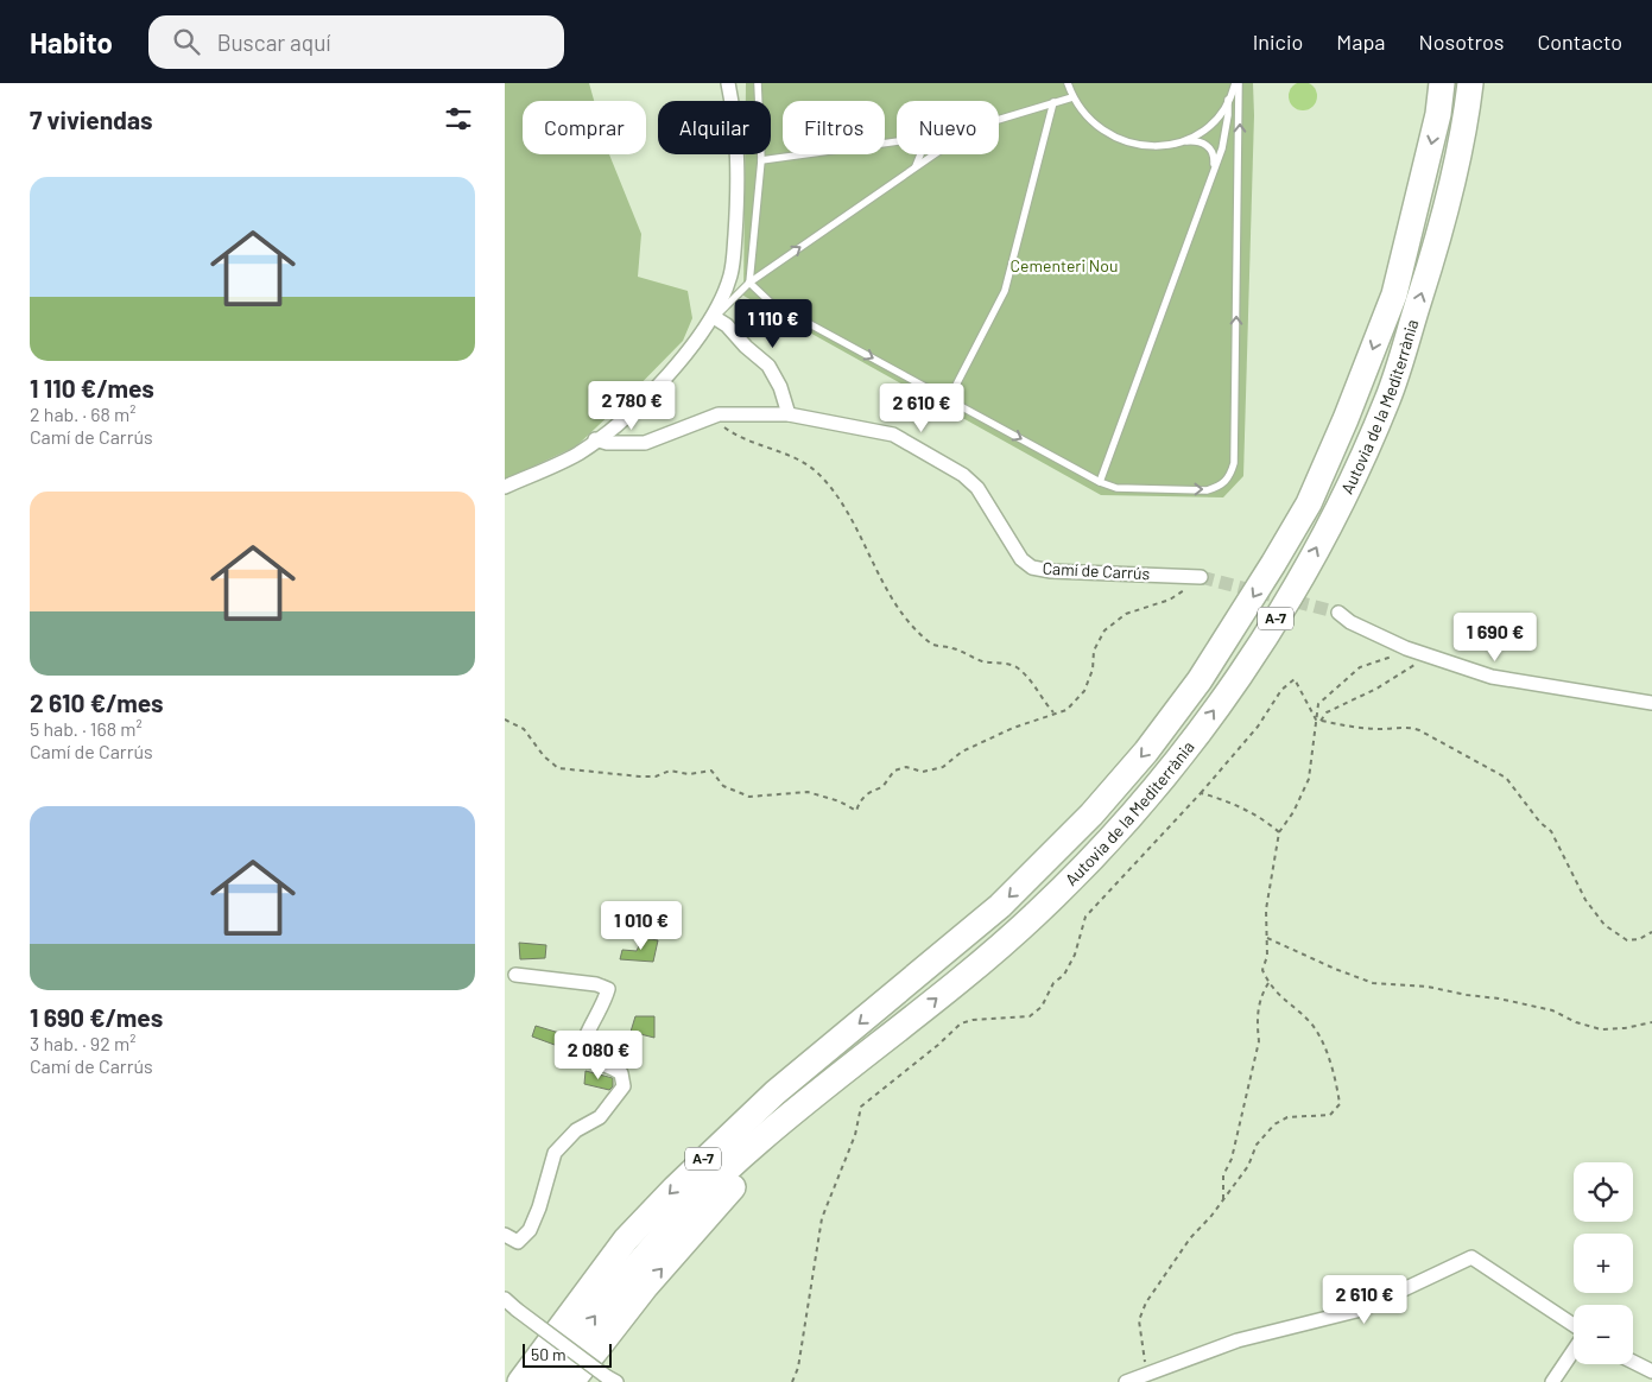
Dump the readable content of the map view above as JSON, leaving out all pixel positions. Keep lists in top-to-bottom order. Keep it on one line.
{"streets":{"highway":["Autovia de la Mediterrània","A-7"],"street":["Camí de Carrús"]},"parks":["Cementeri Nou"],"scale_bar":"50 m","page":{"header":"Habito","search":"Buscar aquí","nav":["Inicio","Mapa","Nosotros","Contacto"],"heading":"7 viviendas","chip":["Comprar","Alquilar","Filtros","Nuevo"],"list":[{"name":"1 110 €/mes","note":"2 hab. · 68 m² · Camí de Carrús"},{"name":"2 610 €/mes","note":"5 hab. · 168 m² · Camí de Carrús"},{"name":"1 690 €/mes","note":"3 hab. · 92 m² · Camí de Carrús"}],"price":["1 110 €","2 780 €","2 610 €","1 690 €","1 010 €","2 080 €","2 610 €"],"map_buttons":["+","−"],"scale":"50 m"}}
